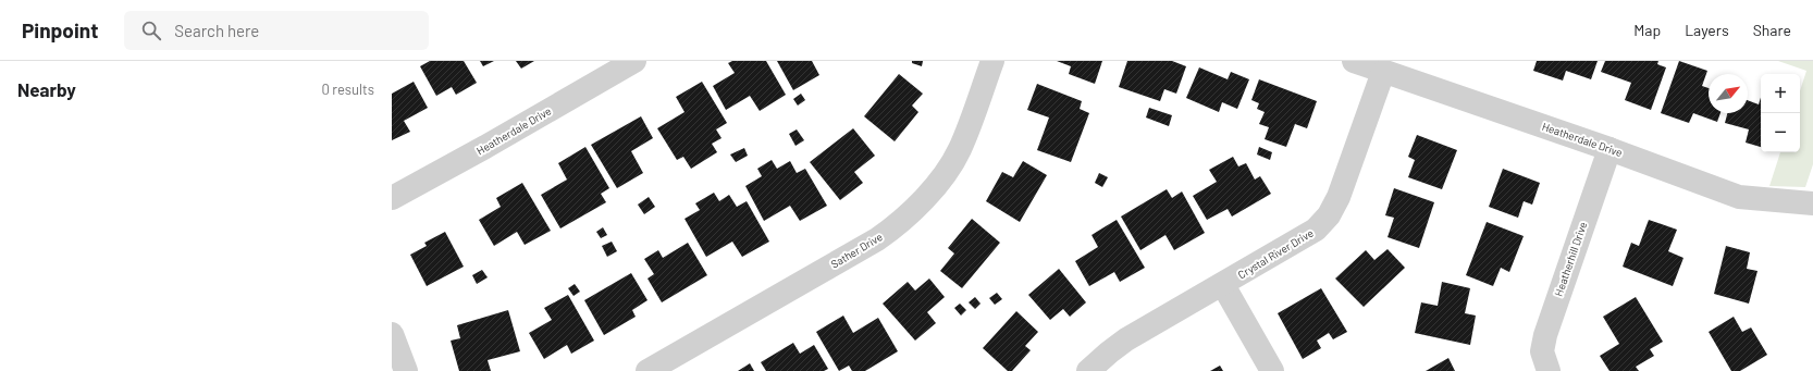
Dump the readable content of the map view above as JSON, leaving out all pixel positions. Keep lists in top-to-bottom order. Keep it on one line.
{"streets":{"street":["Heatherdale Drive","Sather Drive","Crystal River Drive","Heatherhill Drive"]},"crossings":[["Heatherdale Drive","Crystal River Drive"],["Heatherdale Drive","Heatherhill Drive"]],"north":"top right","page":{"header":"Pinpoint","search":"Search here","nav":["Map","Layers","Share"],"heading":["Nearby","0 results"],"map_buttons":["+","−"]}}
